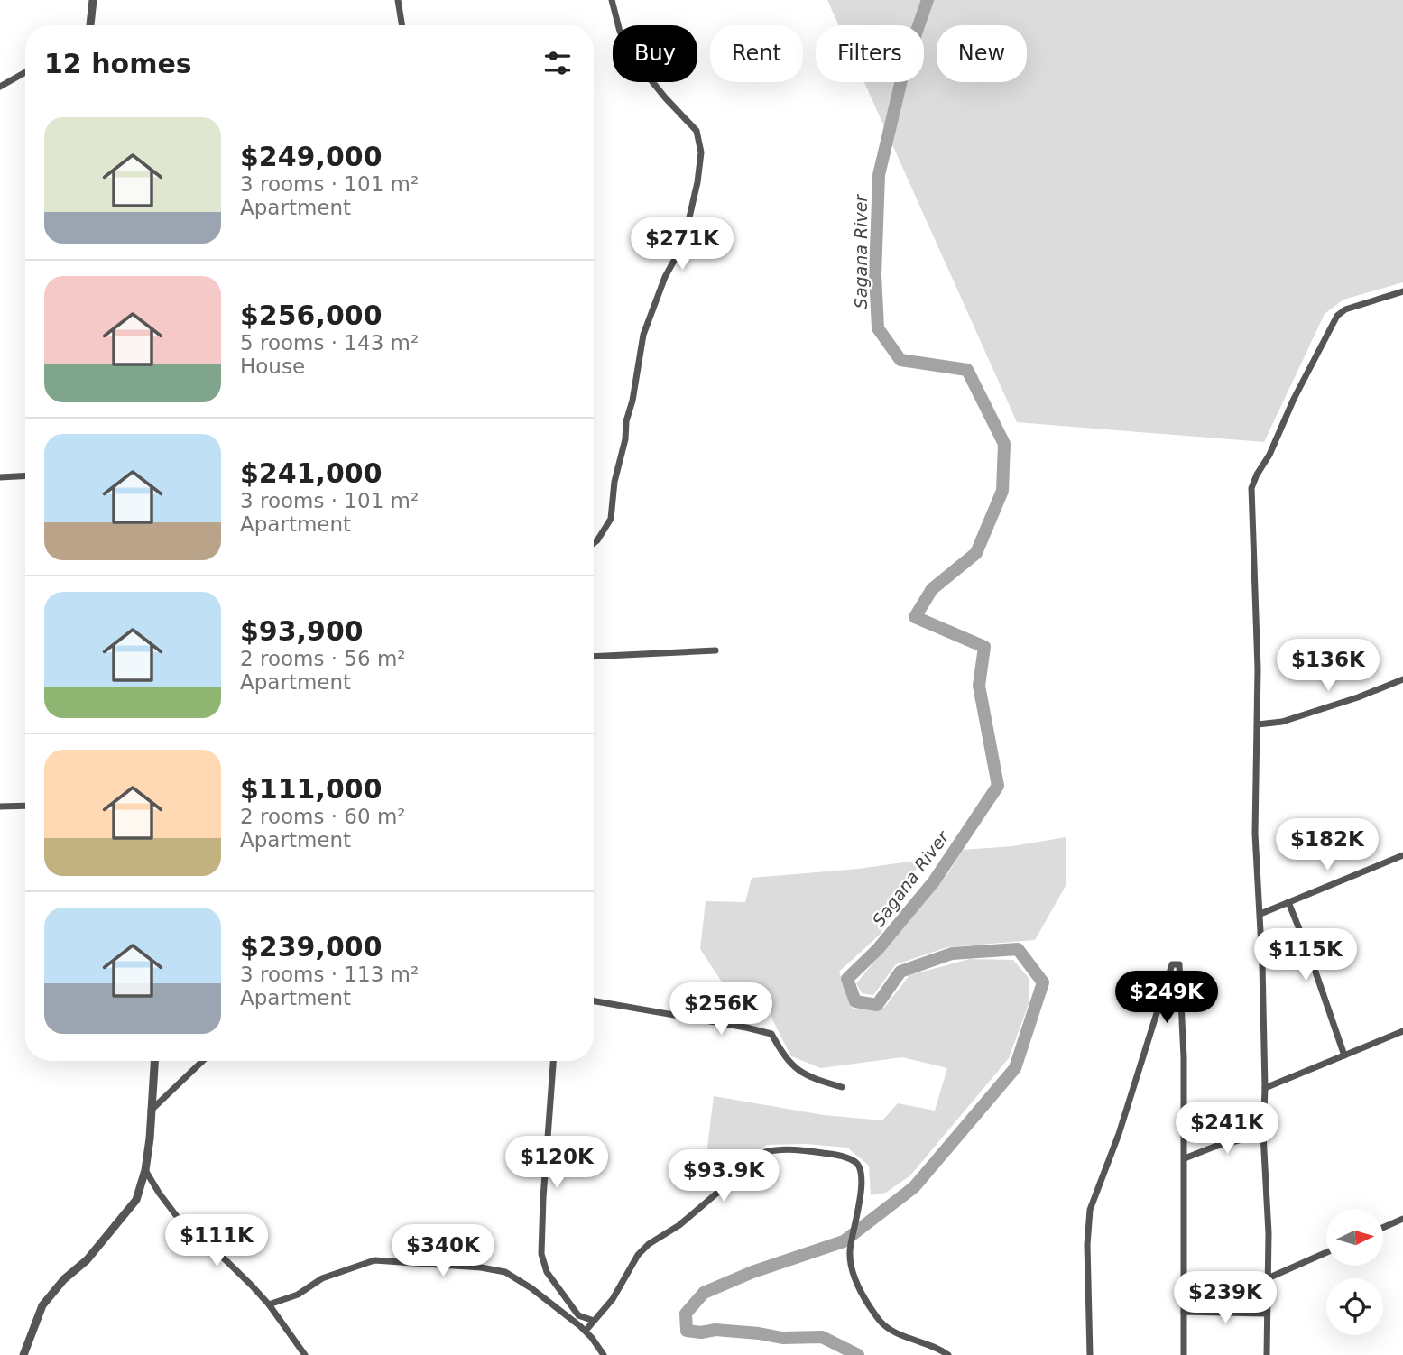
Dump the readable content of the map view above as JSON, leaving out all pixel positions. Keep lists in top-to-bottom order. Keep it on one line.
{"water":["Sagana River"],"north":"right","page":{"chip":["Buy","Rent","Filters","New"],"heading":"12 homes","list":[{"name":"$249,000","note":"3 rooms · 101 m² · Apartment"},{"name":"$256,000","note":"5 rooms · 143 m² · House"},{"name":"$241,000","note":"3 rooms · 101 m² · Apartment"},{"name":"$93,900","note":"2 rooms · 56 m² · Apartment"},{"name":"$111,000","note":"2 rooms · 60 m² · Apartment"},{"name":"$239,000","note":"3 rooms · 113 m² · Apartment"}],"price":["$271K","$136K","$182K","$115K","$249K","$256K","$241K","$120K","$93.9K","$111K","$340K","$239K"]}}
